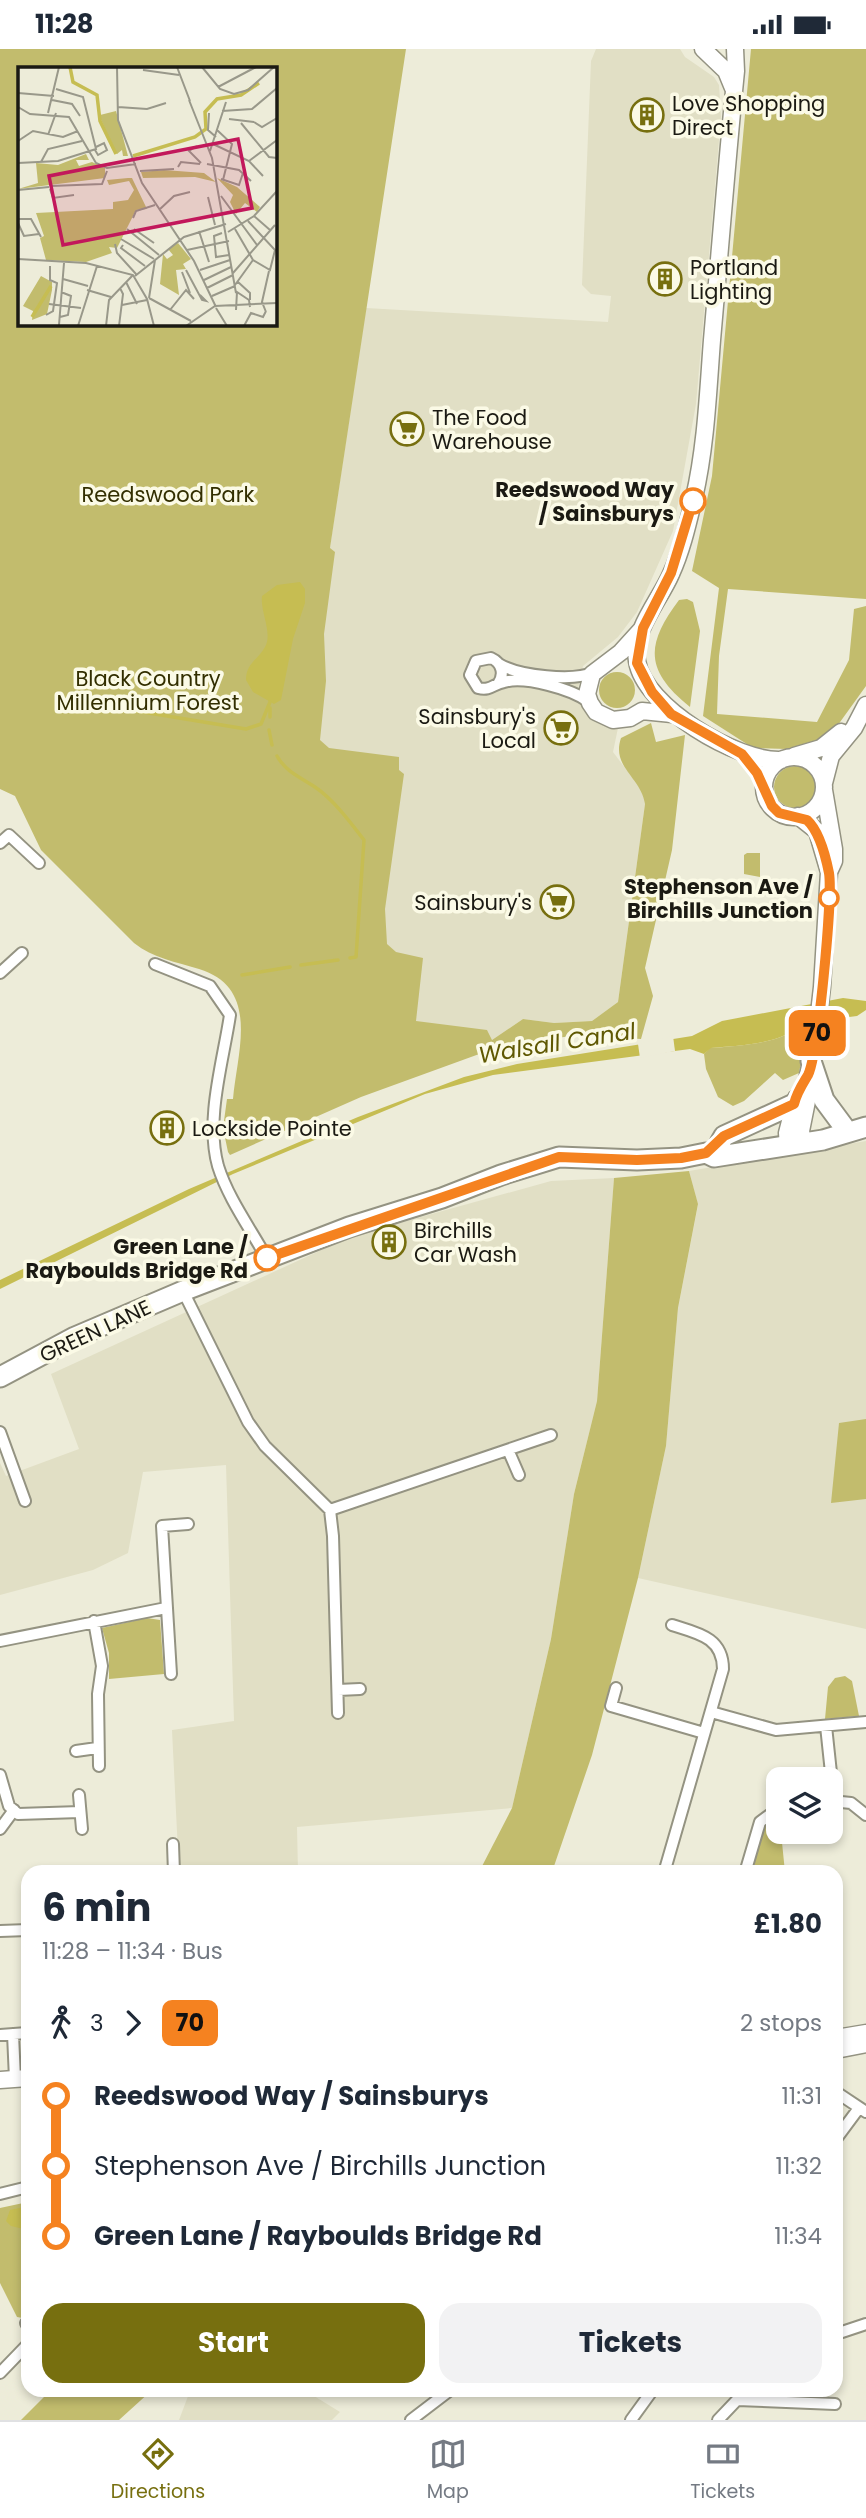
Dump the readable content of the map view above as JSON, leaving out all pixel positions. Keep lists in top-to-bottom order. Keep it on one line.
{"streets":{"highway":["GREEN LANE"]},"water":["Walsall Canal"],"parks":["Reedswood Park","Black Country Millennium Forest"],"places":{"building":["Love Shopping Direct","Portland Lighting","Lockside Pointe","Birchills Car Wash"],"supermarket":["The Food Warehouse","Sainsbury's Local","Sainsbury's"],"other":["Reedswood Way / Sainsburys","Stephenson Ave / Birchills Junction","Green Lane / Rayboulds Bridge Rd"]},"lines":["bus line 70"],"page":{"status":"11:28","on_map":"70","heading":["6 min","11:28 – 11:34 · Bus","£1.80"],"legs":["3","70","2 stops"],"list":[{"name":"Reedswood Way / Sainsburys","value":"11:31"},{"name":"Stephenson Ave / Birchills Junction","value":"11:32"},{"name":"Green Lane / Rayboulds Bridge Rd","value":"11:34"}],"buttons":["Start","Tickets"],"tabs":["Directions","Map","Tickets"]}}
